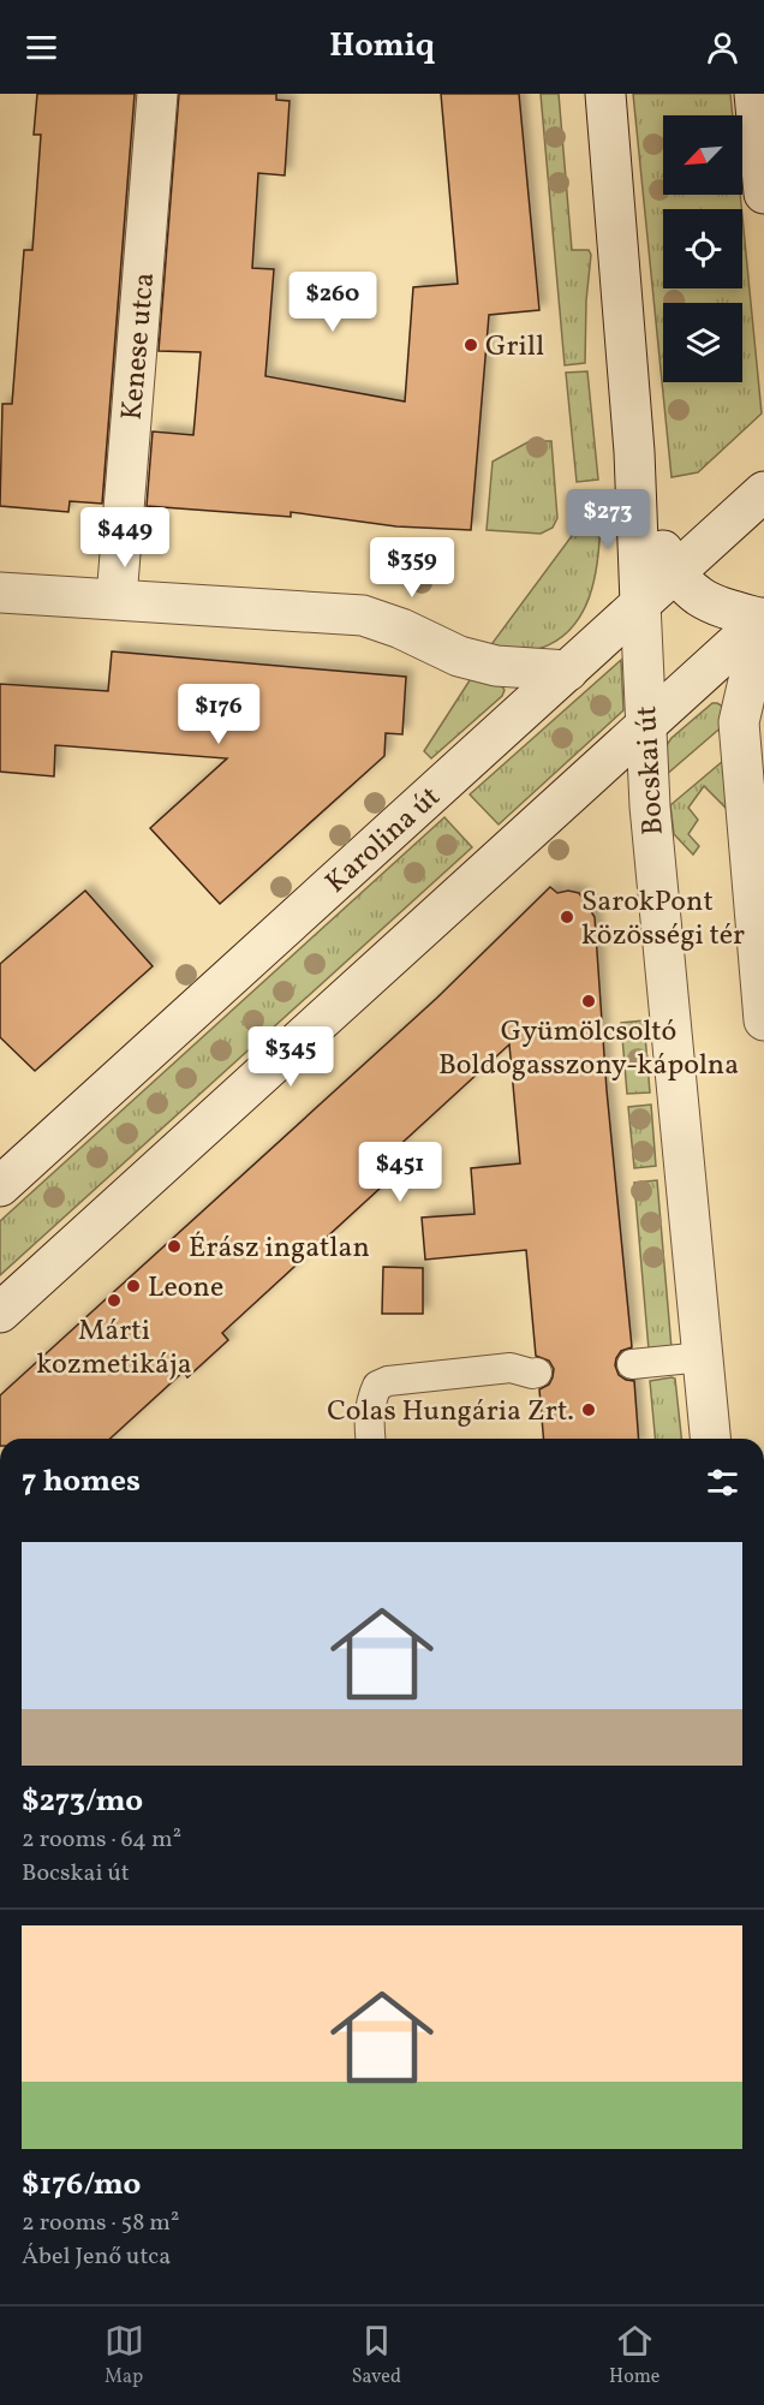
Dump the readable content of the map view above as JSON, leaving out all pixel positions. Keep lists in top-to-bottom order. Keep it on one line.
{"streets":{"main road":["Kenese utca","Bocskai út","Karolina út"]},"crossings":[["Bocskai út","Karolina út"]],"places":["Grill","SarokPont közösségi tér","Gyümölcsoltó Boldogasszony-kápolna","Érász ingatlan","Leone","Márti kozmetikája","Colas Hungária Zrt."],"north":"bottom left","page":{"header":"Homiq","price":["$260","$273","$449","$359","$176","$345","$451"],"heading":"7 homes","list":[{"name":"$273/mo","note":"2 rooms · 64 m² · Bocskai út"},{"name":"$176/mo","note":"2 rooms · 58 m² · Ábel Jenő utca"}],"tabs":["Map","Saved","Home"]}}
